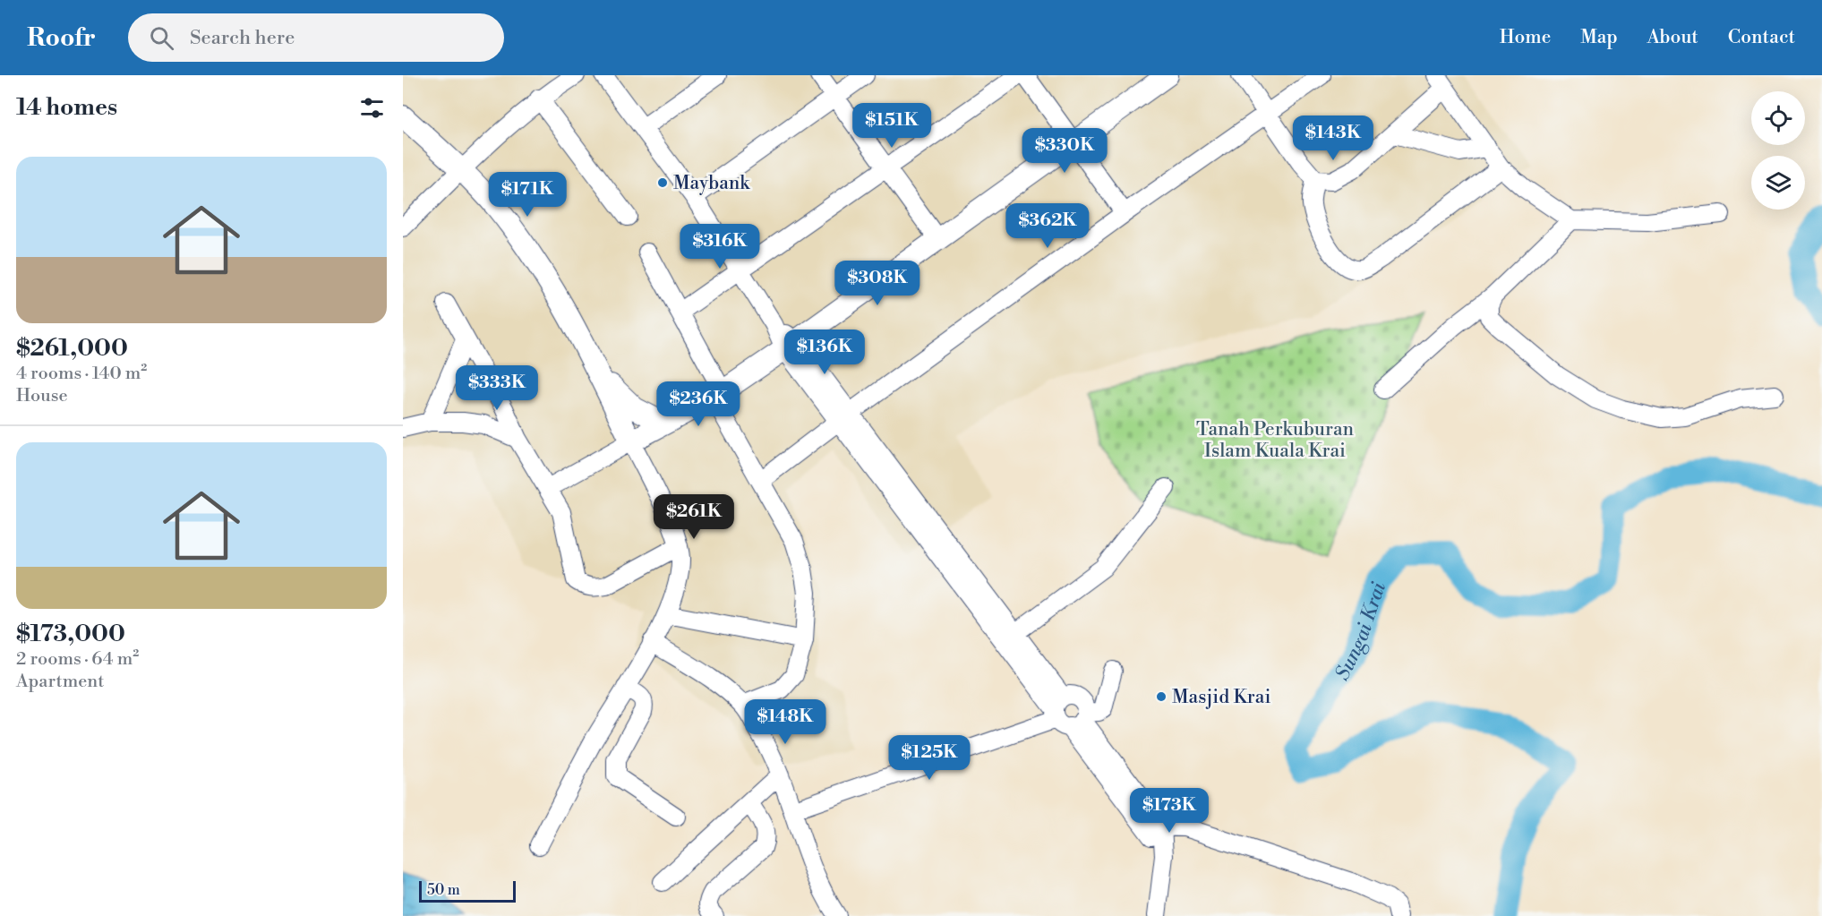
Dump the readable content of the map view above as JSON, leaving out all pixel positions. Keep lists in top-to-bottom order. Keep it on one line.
{"water":["Sungai Krai"],"parks":["Tanah Perkuburan Islam Kuala Krai"],"places":["Maybank","Masjid Krai"],"scale_bar":"50 m","page":{"header":"Roofr","search":"Search here","nav":["Home","Map","About","Contact"],"heading":"14 homes","price":["$151K","$143K","$330K","$171K","$362K","$316K","$308K","$136K","$333K","$236K","$261K","$148K","$125K","$173K"],"list":[{"name":"$261,000","note":"4 rooms · 140 m² · House"},{"name":"$173,000","note":"2 rooms · 64 m² · Apartment"}],"scale":"50 m"}}
